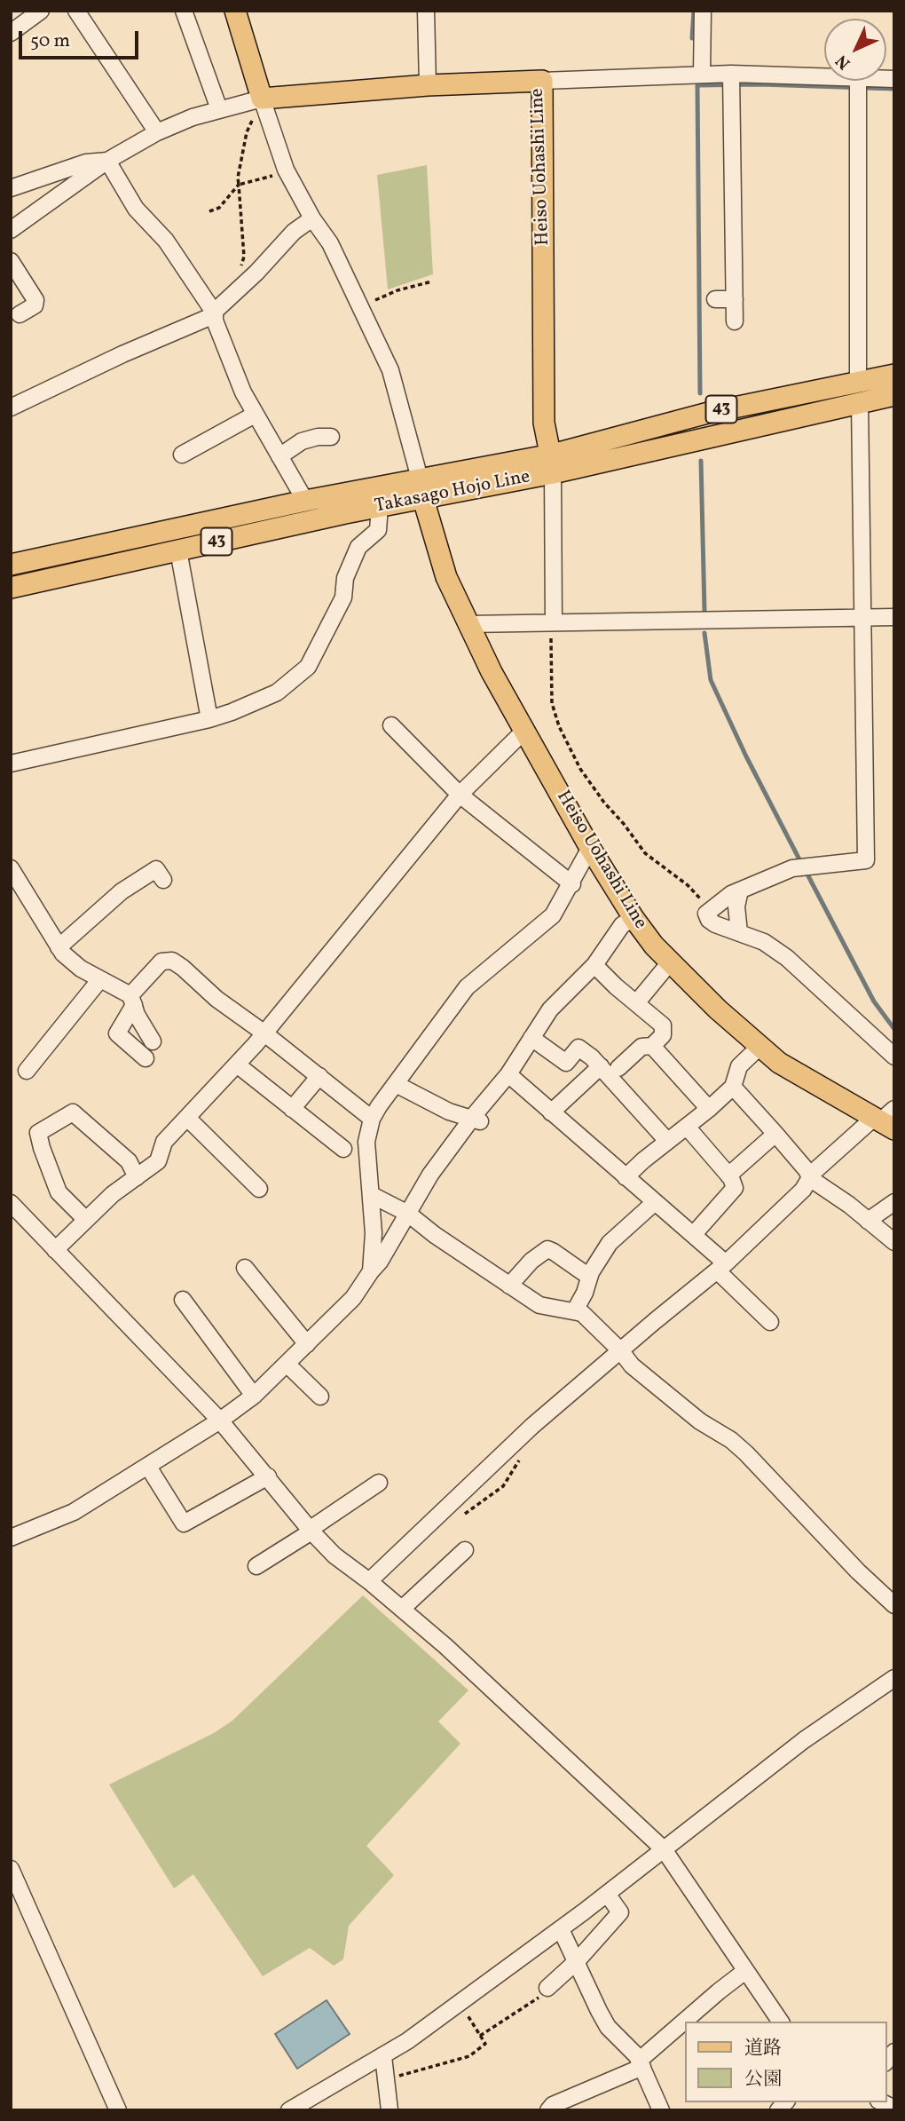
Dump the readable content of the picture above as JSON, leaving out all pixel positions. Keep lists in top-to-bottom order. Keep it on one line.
{"streets":{"main road":["Heiso Uohashi Line","43","Takasago Hojo Line"]},"crossings":[["Heiso Uohashi Line","Takasago Hojo Line"]],"legend":["道路","公園"],"scale_bar":"50 m","north":"bottom left"}
